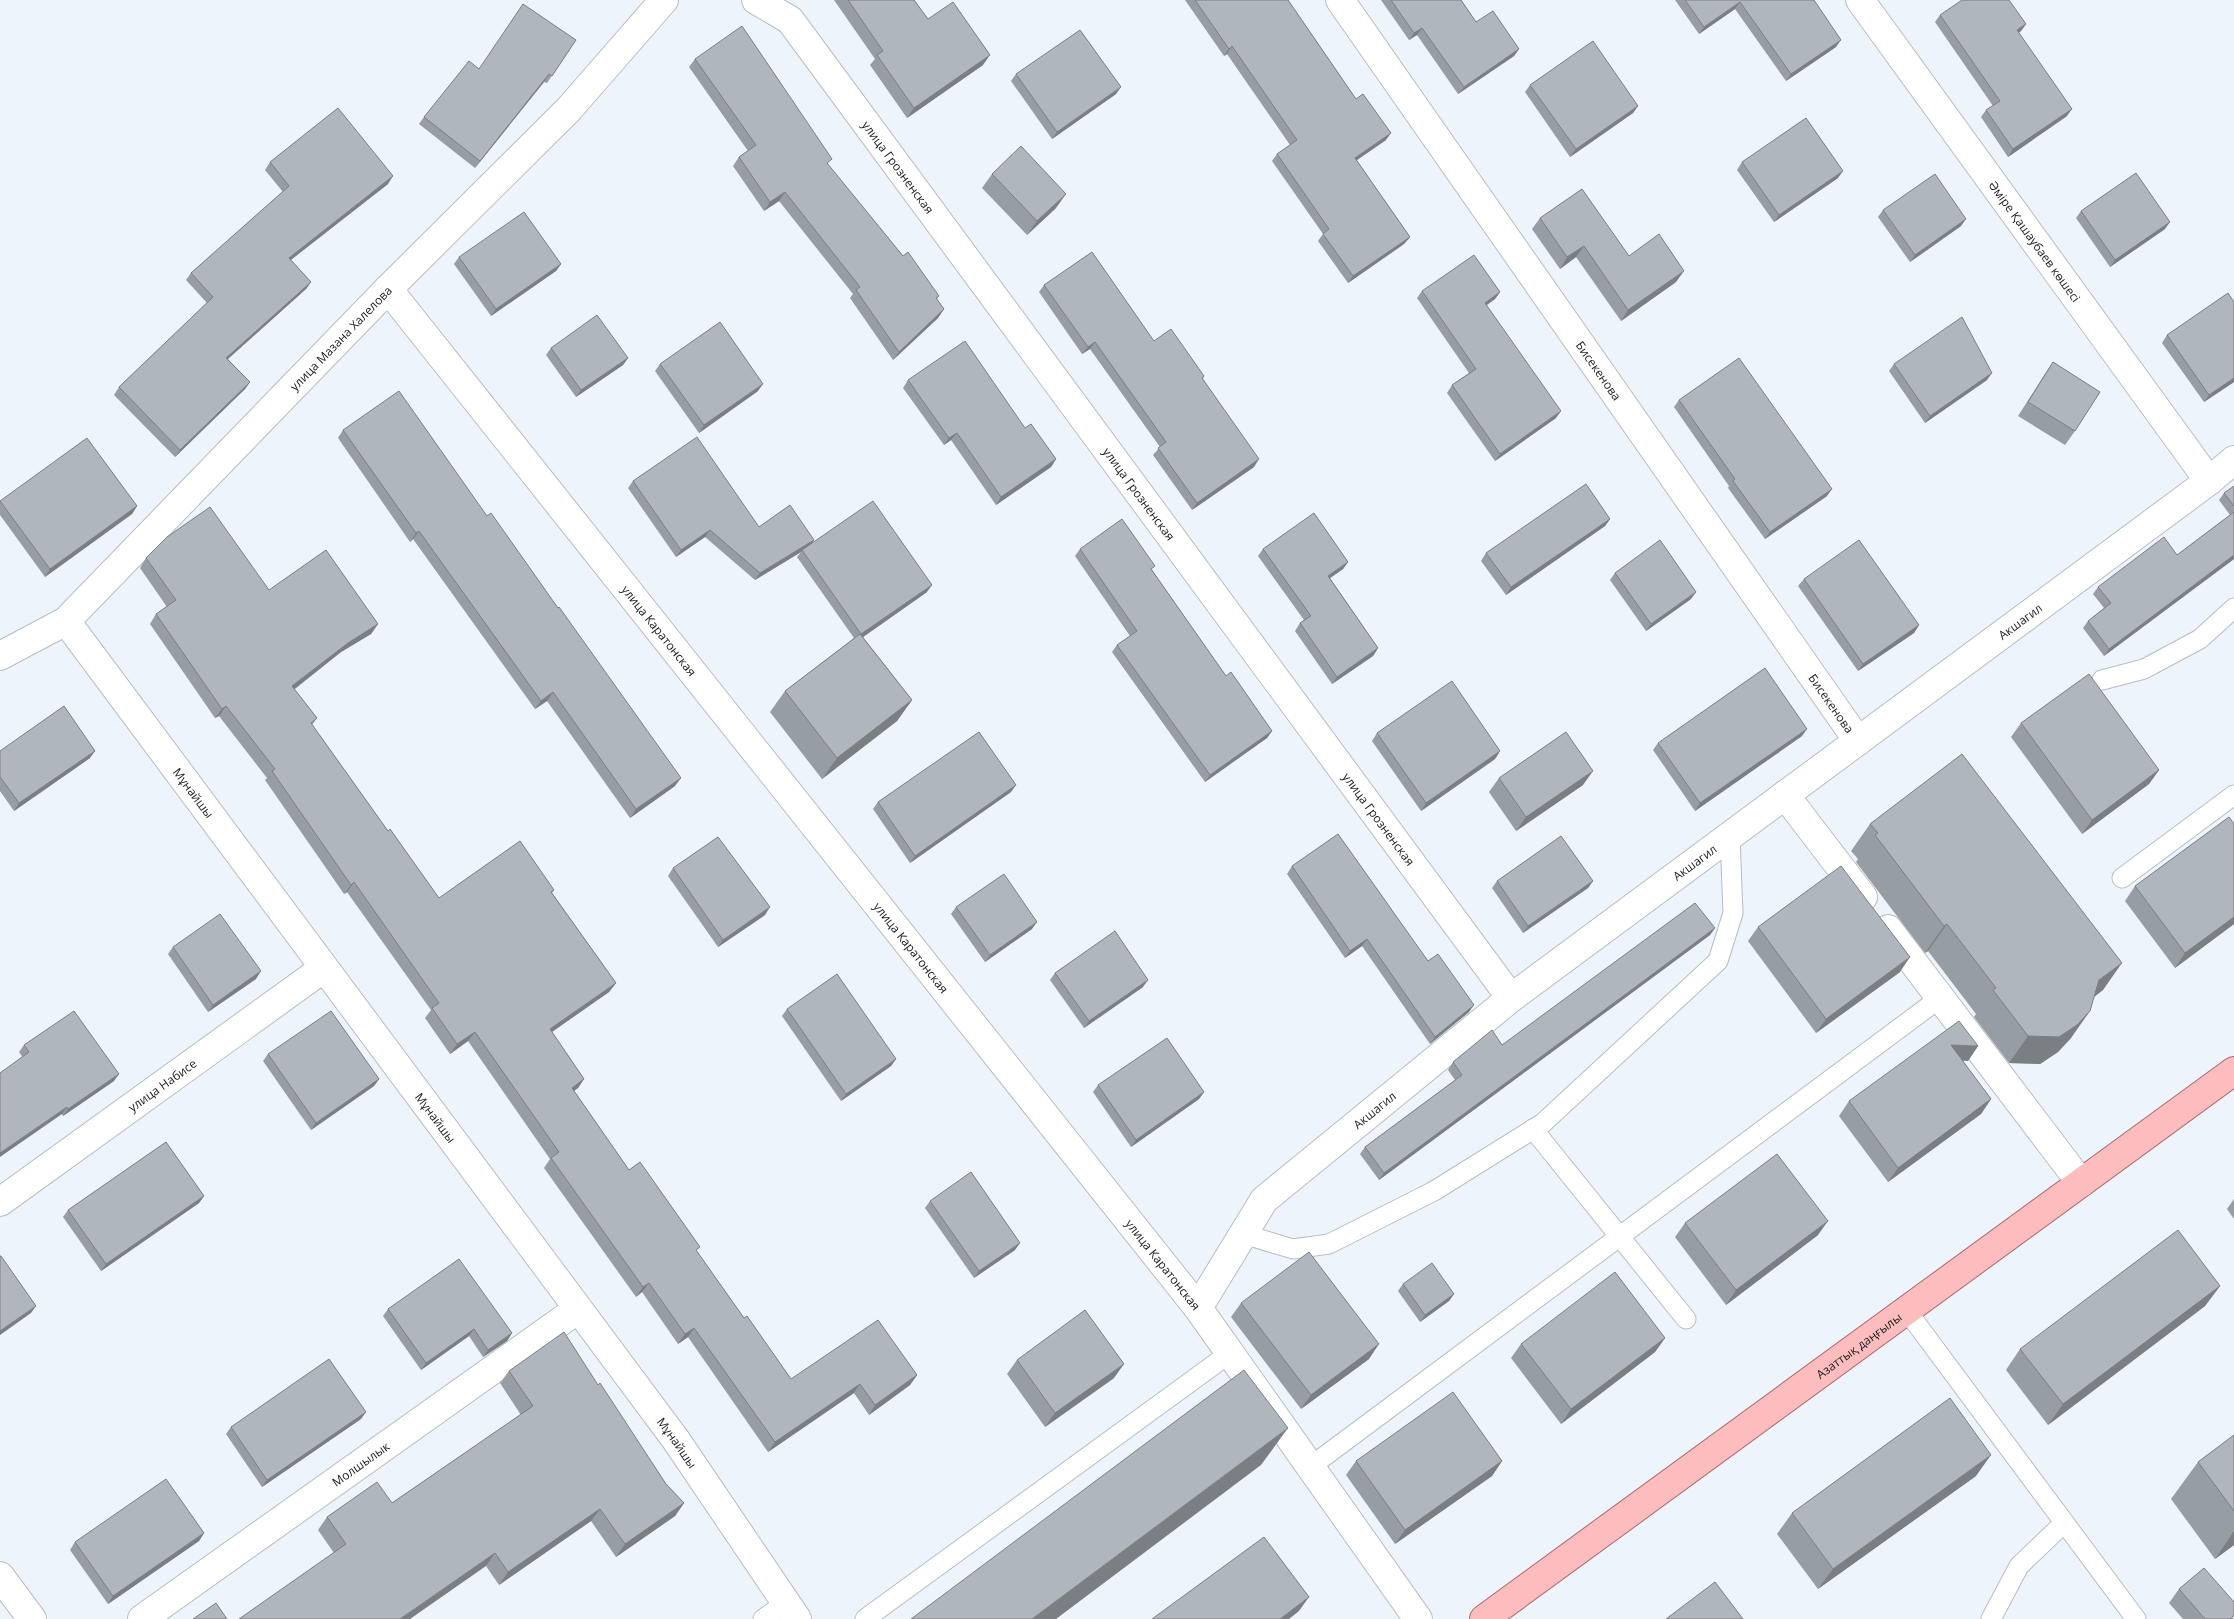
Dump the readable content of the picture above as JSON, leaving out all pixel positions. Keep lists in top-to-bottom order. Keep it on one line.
{"streets":{"main road":["Азаттық даңғылы"],"street":["улица Грозненская","Әміре Қашаубаев көшесі","улица Мазана Халелова","Бисекенова","Акшагил","улица Каратонская","Мұнайшы","улица Набисе","Молшылык"]},"crossings":[["улица Грозненская","Акшагил"],["Әміре Қашаубаев көшесі","Акшагил"],["улица Мазана Халелова","улица Каратонская"],["улица Мазана Халелова","Мұнайшы"],["Бисекенова","Акшагил"],["Акшагил","улица Каратонская"],["Мұнайшы","улица Набисе"],["Мұнайшы","Молшылык"]]}
